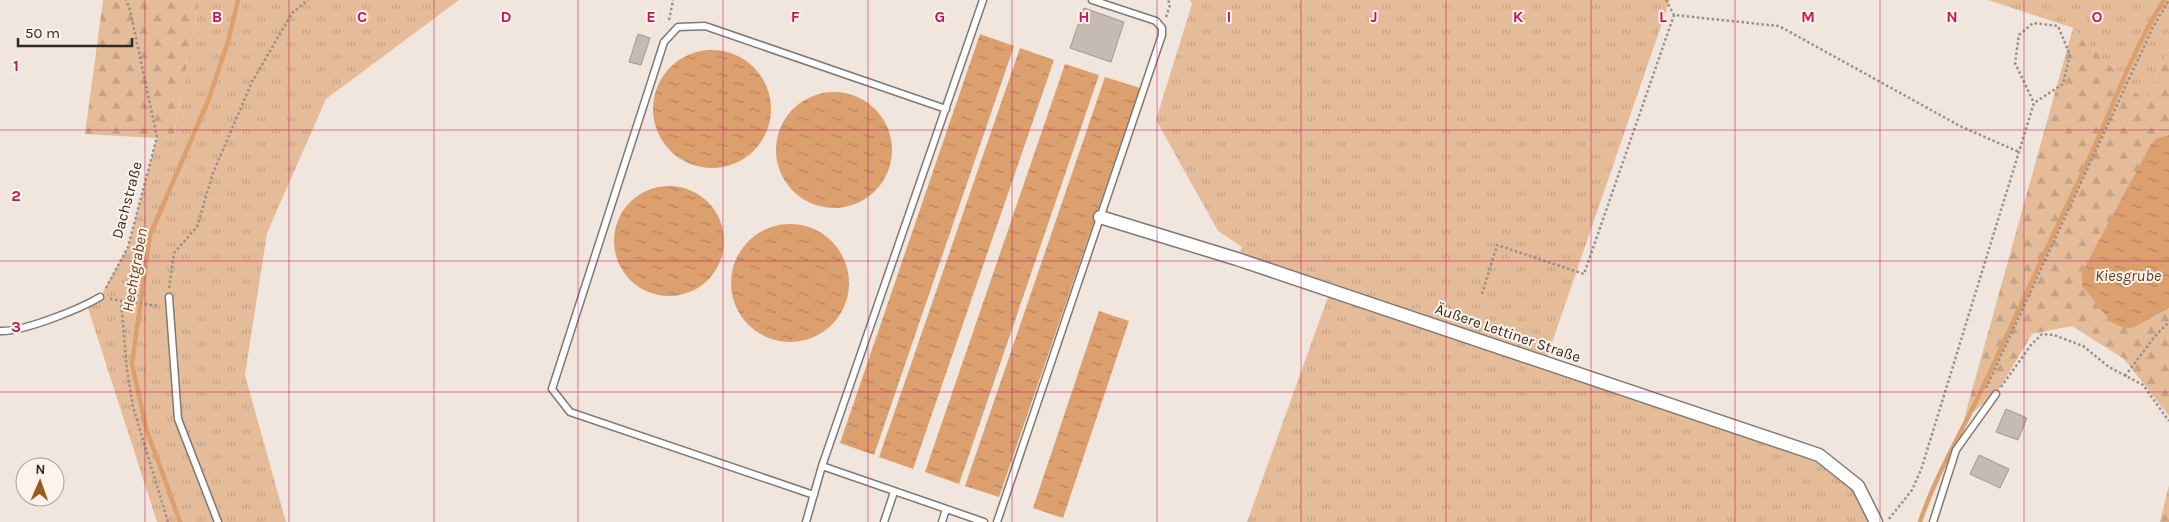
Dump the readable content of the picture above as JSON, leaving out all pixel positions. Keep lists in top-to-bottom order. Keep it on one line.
{"streets":{"street":["Äußere Lettiner Straße"],"path":["Dachstraße"]},"water":["Hechtgraben","Kiesgrube"],"scale_bar":"50 m","north":"top","grid":{"columns":["B","C","D","E","F","G","H","I","J","K","L","M","N","O"],"rows":["1","2","3"]}}
